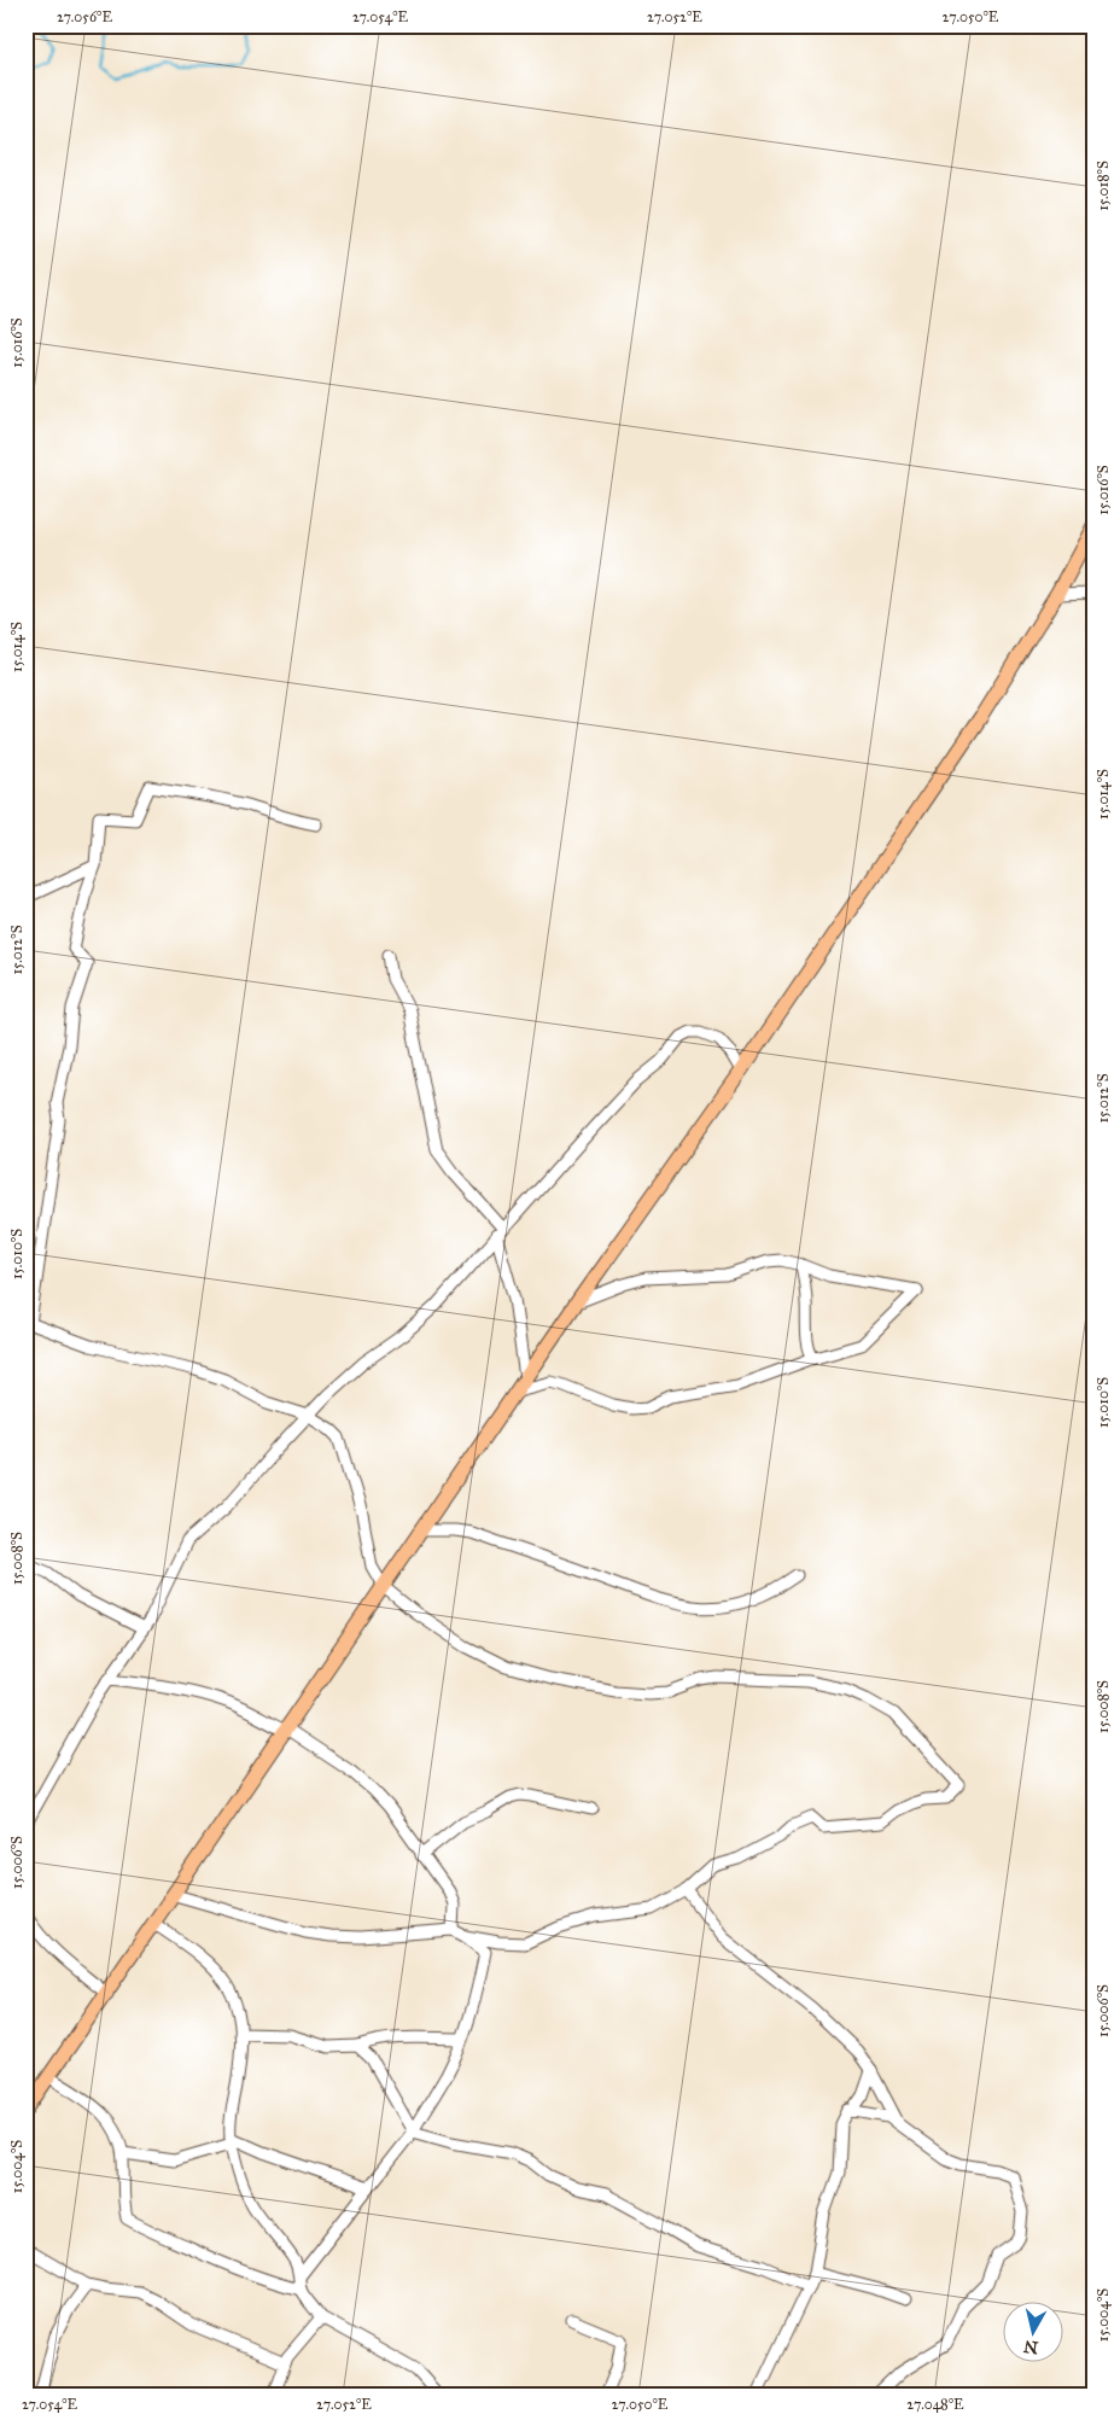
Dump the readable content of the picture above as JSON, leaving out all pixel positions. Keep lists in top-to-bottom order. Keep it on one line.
{"north":"bottom","coordinates":["27.056°E","27.054°E","27.052°E","27.050°E","15.018°S","15.016°S","15.014°S","15.012°S","15.010°S","15.008°S","15.006°S","15.004°S","27.048°E"]}
